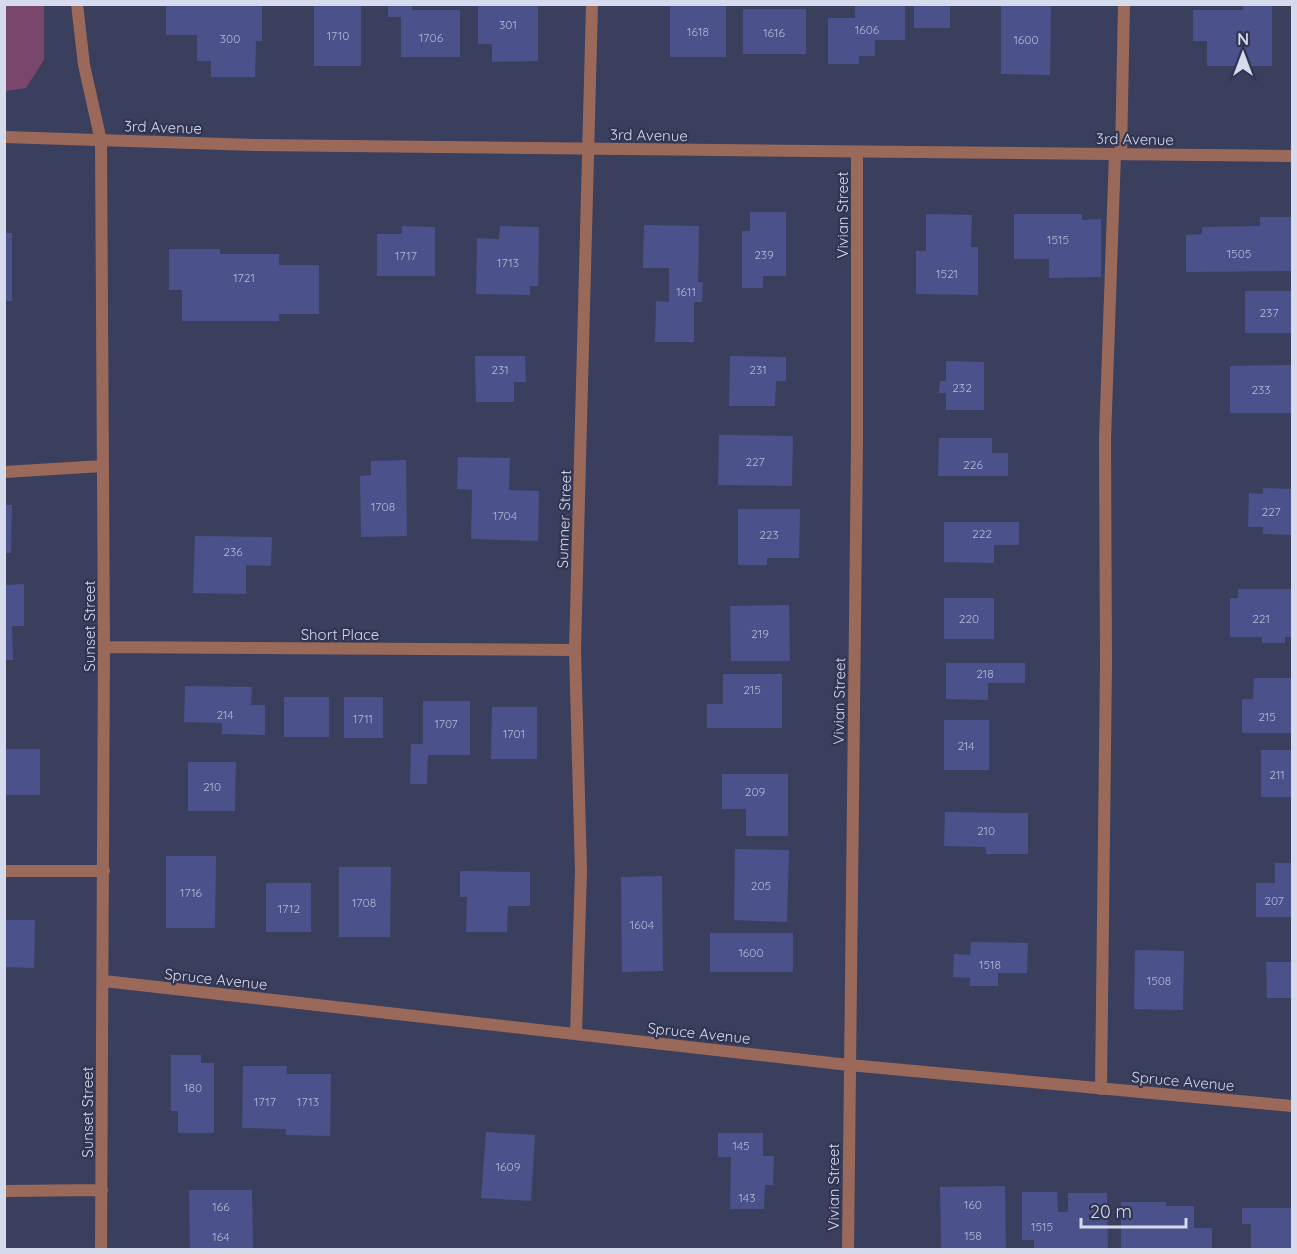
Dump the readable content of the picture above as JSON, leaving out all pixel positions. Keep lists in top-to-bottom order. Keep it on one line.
{"streets":{"street":["3rd Avenue","Vivian Street","Sumner Street","Sunset Street","Short Place","Spruce Avenue"]},"crossings":[["3rd Avenue","Vivian Street"],["3rd Avenue","Sumner Street"],["3rd Avenue","Sunset Street"],["Vivian Street","Spruce Avenue"],["Sumner Street","Short Place"],["Sumner Street","Spruce Avenue"],["Sunset Street","Short Place"],["Sunset Street","Spruce Avenue"]],"house_numbers":["301","1606","1618","1616","1710","1706","300","1600","1515","1505","239","1717","1713","1521","1721","1611","237","231","231","232","233","227","226","1708","227","1704","222","223","236","220","221","219","218","215","214","215","1711","1707","1701","214","211","210","209","210","205","1716","207","1708","1712","1604","1600","1518","1508","180","1717","1713","145","1609","143","160","166","1515","158","164"],"scale_bar":"20 m","north":"top"}
